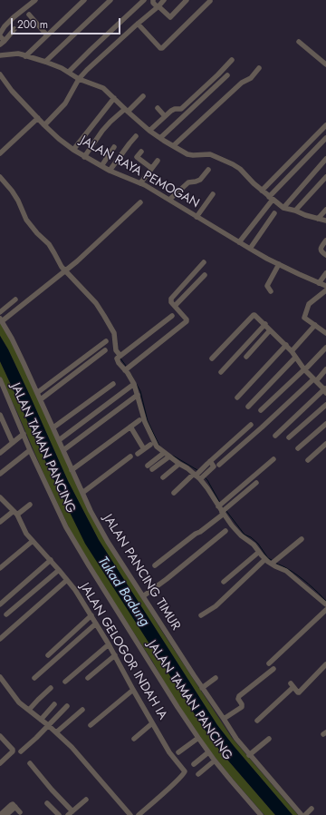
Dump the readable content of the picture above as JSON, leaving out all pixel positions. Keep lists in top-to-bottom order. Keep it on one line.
{"streets":{"street":["JALAN RAYA PEMOGAN","JALAN TAMAN PANCING","JALAN PANCING TIMUR","JALAN GELOGOR INDAH IA"]},"water":["Tukad Badung"],"scale_bar":"200 m"}
